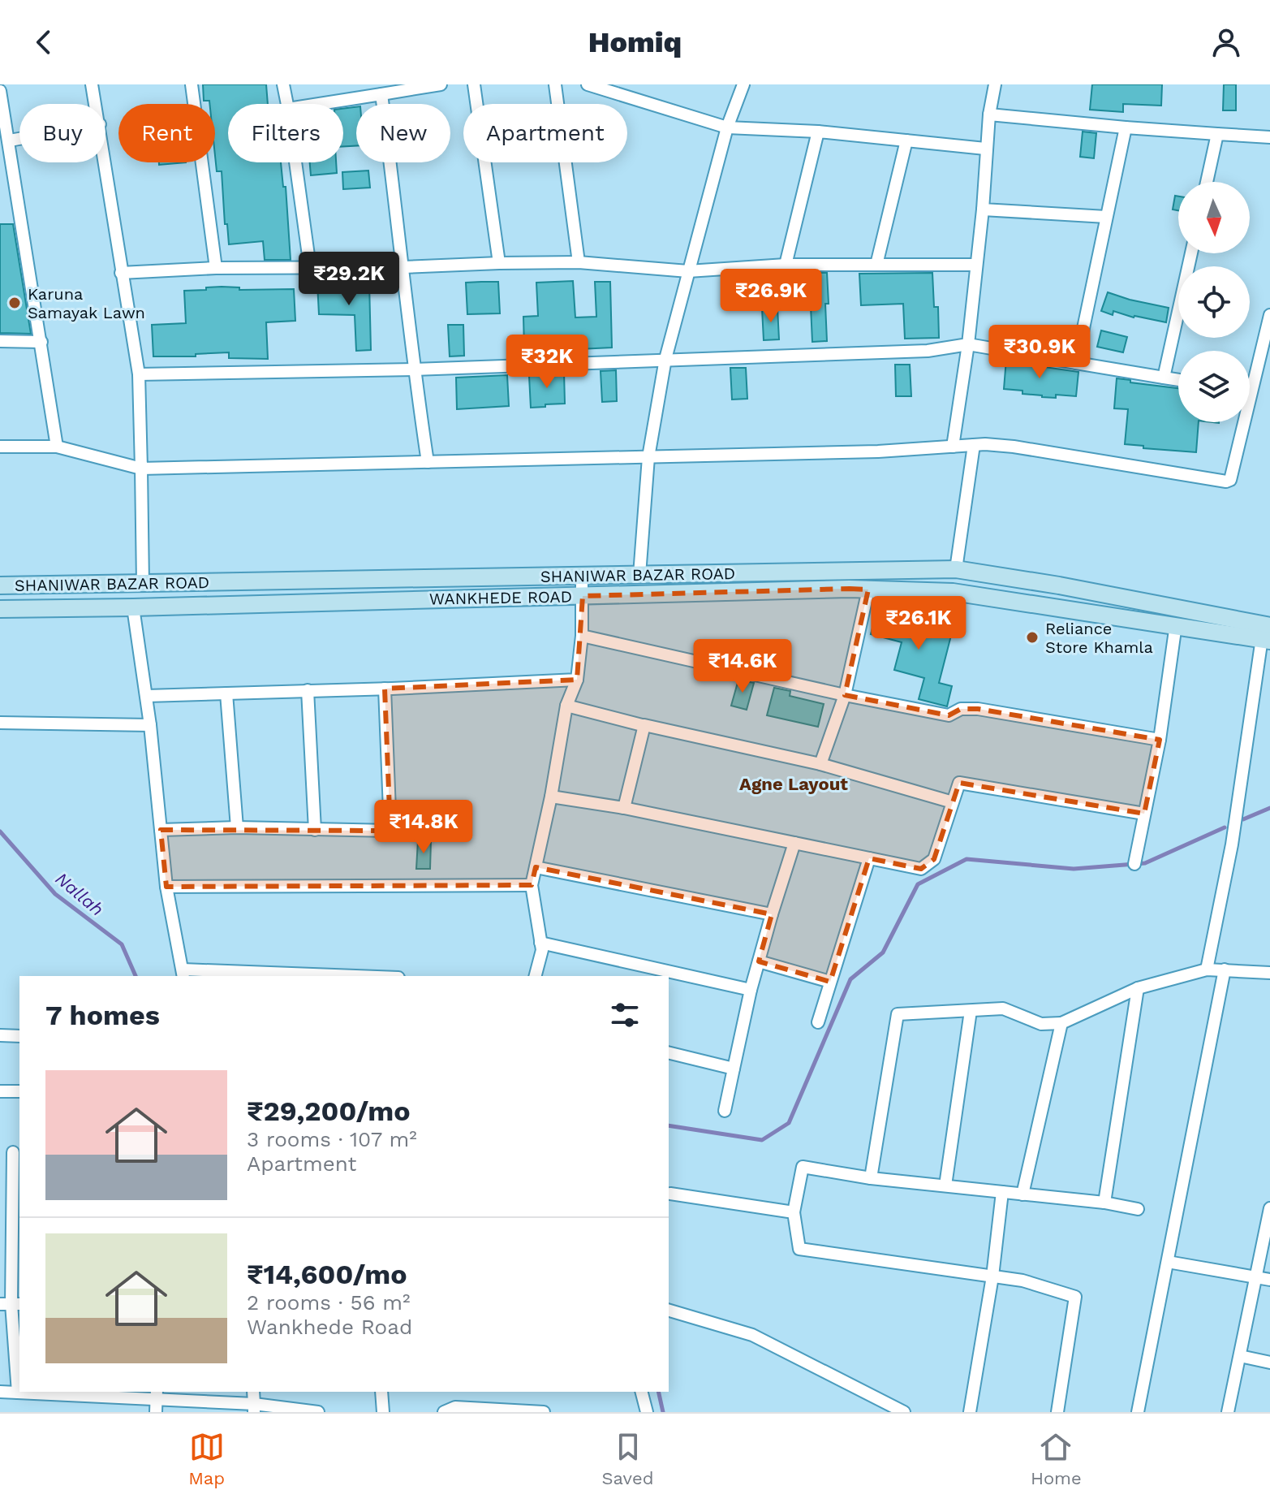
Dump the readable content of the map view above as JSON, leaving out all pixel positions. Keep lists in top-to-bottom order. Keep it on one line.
{"streets":{"main road":["SHANIWAR BAZAR ROAD","WANKHEDE ROAD"]},"crossings":[["SHANIWAR BAZAR ROAD","WANKHEDE ROAD"]],"districts":["Agne Layout"],"water":["Nallah"],"places":["Karuna Samayak Lawn","Reliance Store Khamla"],"north":"bottom","page":{"header":"Homiq","chip":["Buy","Rent","Filters","New","Apartment"],"price":["₹29.2K","₹26.9K","₹30.9K","₹32K","₹26.1K","₹14.6K","₹14.8K"],"heading":"7 homes","list":[{"name":"₹29,200/mo","note":"3 rooms · 107 m² · Apartment"},{"name":"₹14,600/mo","note":"2 rooms · 56 m² · Wankhede Road"}],"tabs":["Map","Saved","Home"]}}
